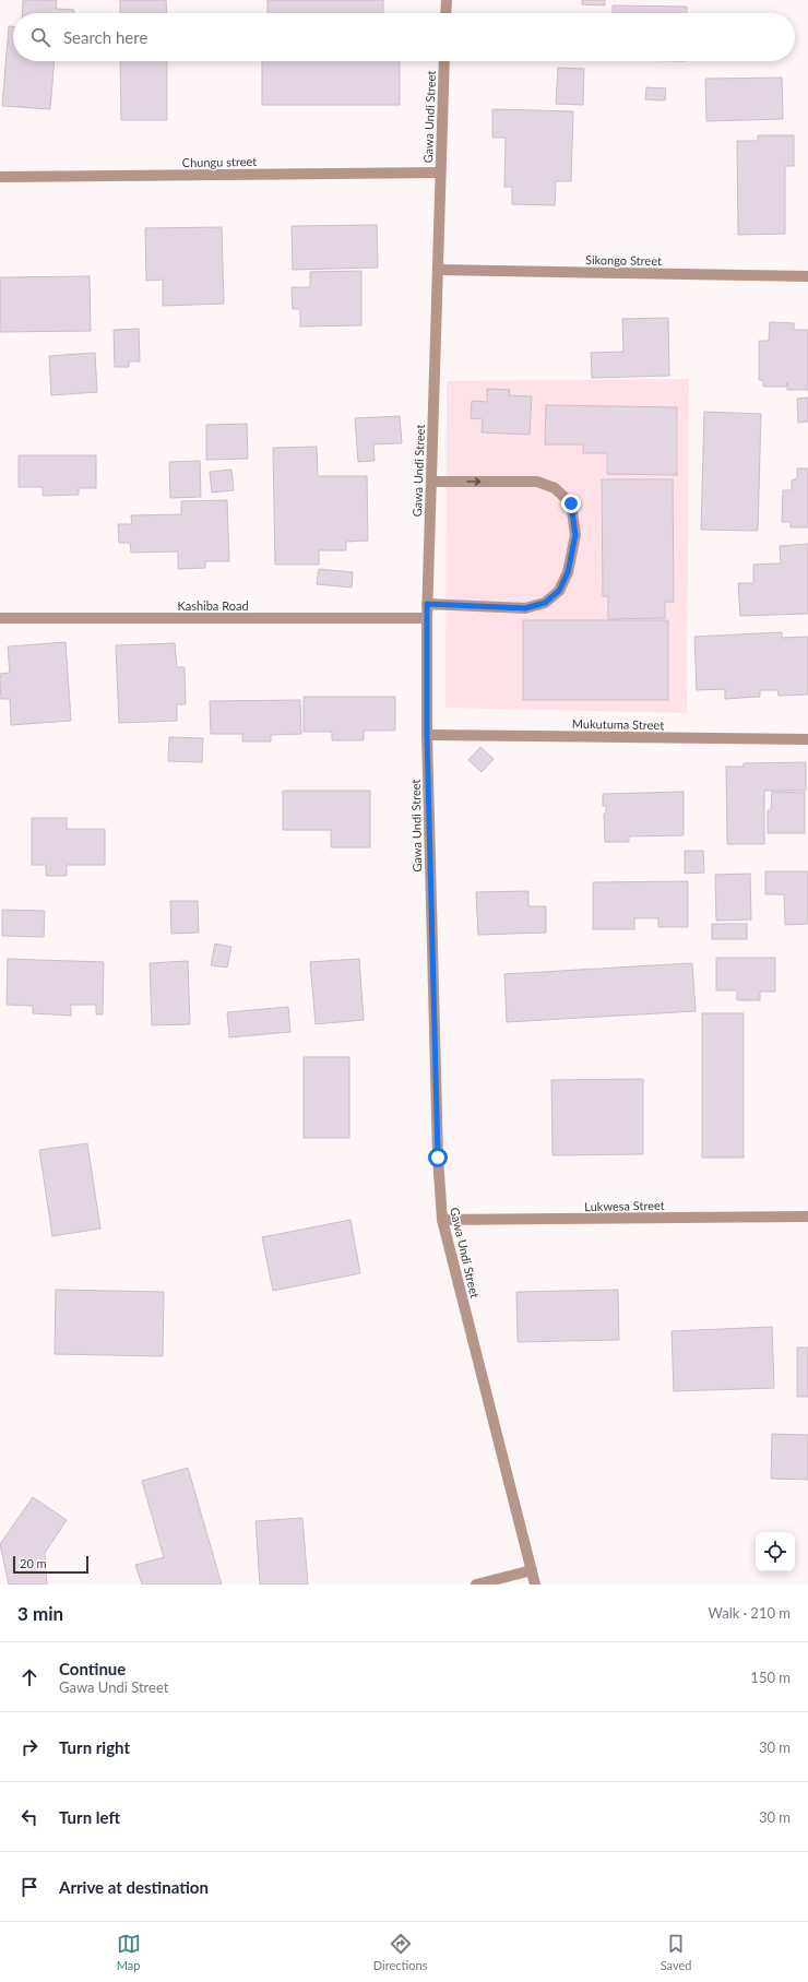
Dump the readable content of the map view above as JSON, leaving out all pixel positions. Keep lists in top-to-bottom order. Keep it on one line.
{"streets":{"street":["Gawa Undi Street","Chungu street","Sikongo Street","Kashiba Road","Mukutuma Street","Lukwesa Street"]},"crossings":[["Gawa Undi Street","Chungu street"],["Gawa Undi Street","Sikongo Street"],["Gawa Undi Street","Kashiba Road"],["Gawa Undi Street","Mukutuma Street"],["Gawa Undi Street","Lukwesa Street"]],"scale_bar":"20 m","page":{"search":"Search here","scale":"20 m","heading":["3 min","Walk · 210 m"],"list":[["Continue","Gawa Undi Street","150 m"],["Turn right","30 m"],["Turn left","30 m"],"Arrive at destination"],"nav":["Map","Directions","Saved"]}}
